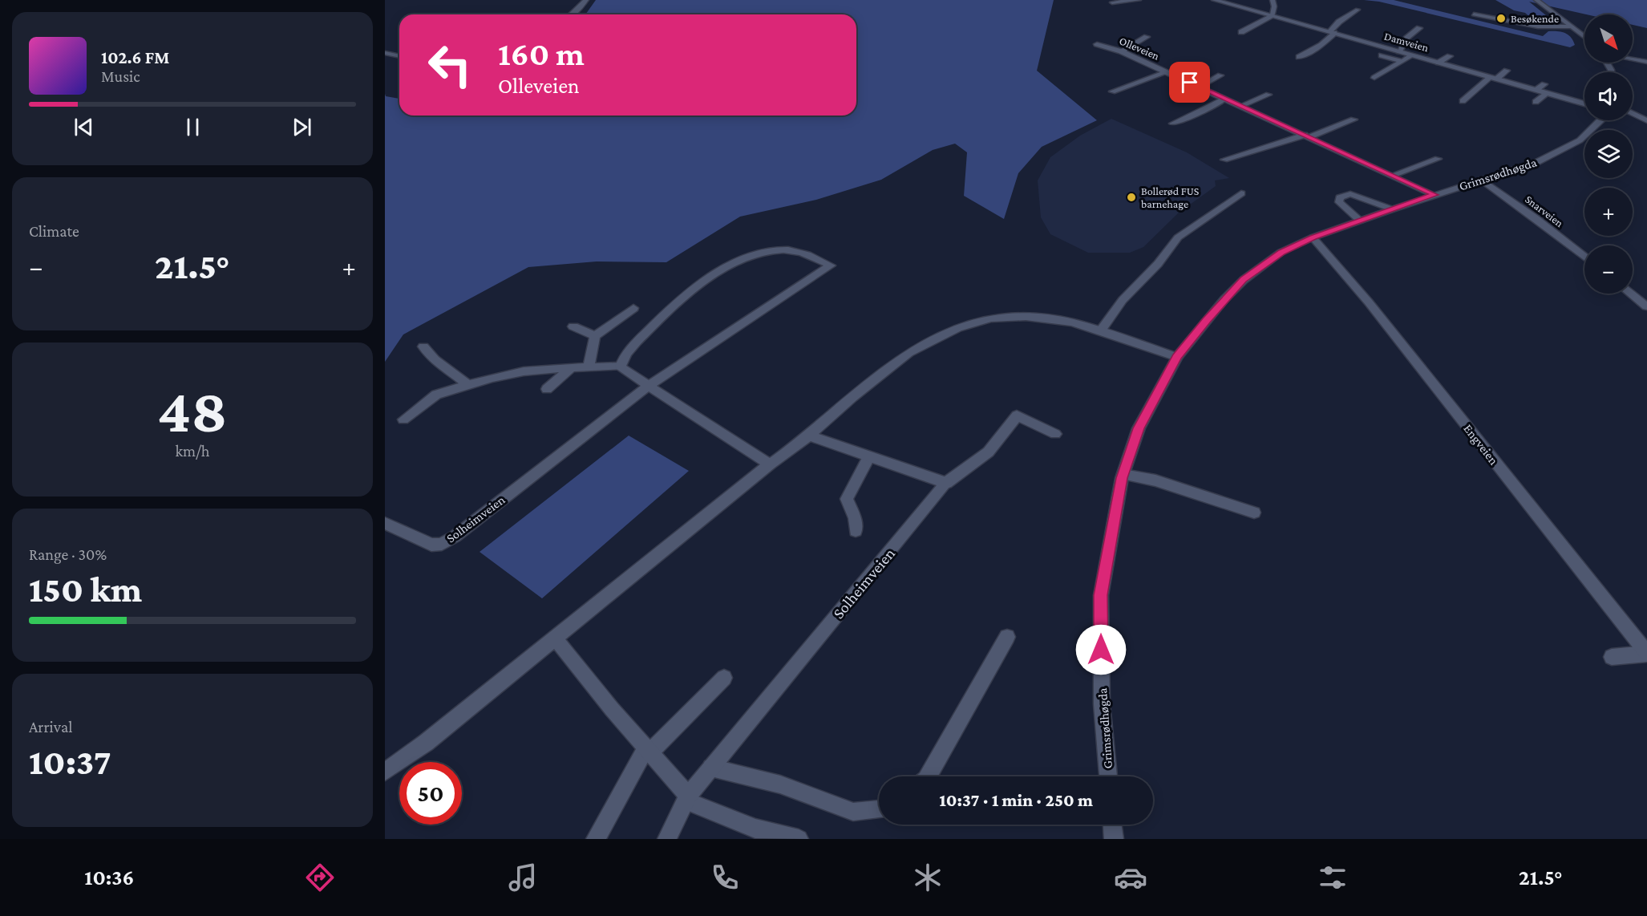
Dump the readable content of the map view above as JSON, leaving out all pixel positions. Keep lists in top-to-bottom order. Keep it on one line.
{"streets":{"street":["Damveien","Olleveien","Grimsrødhøgda","Snarveien","Engveien","Solheimveien"]},"crossings":[["Olleveien","Grimsrødhøgda"],["Grimsrødhøgda","Snarveien"],["Grimsrødhøgda","Engveien"]],"places":["Besøkende","Bollerød FUS barnehage"],"north":"bottom right","page":{"map_buttons":["+","−"],"turn":["160 m","Olleveien"],"song":["102.6 FM","Music"],"tile":["Climate",["48","km/h"],["Range · 30%","150 km"],["Arrival","10:37"]],"heat":["−","21.5°","+"],"limit":"50","trip":"10:37 · 1 min · 250 m","tabs":["10:36","21.5°"]}}
